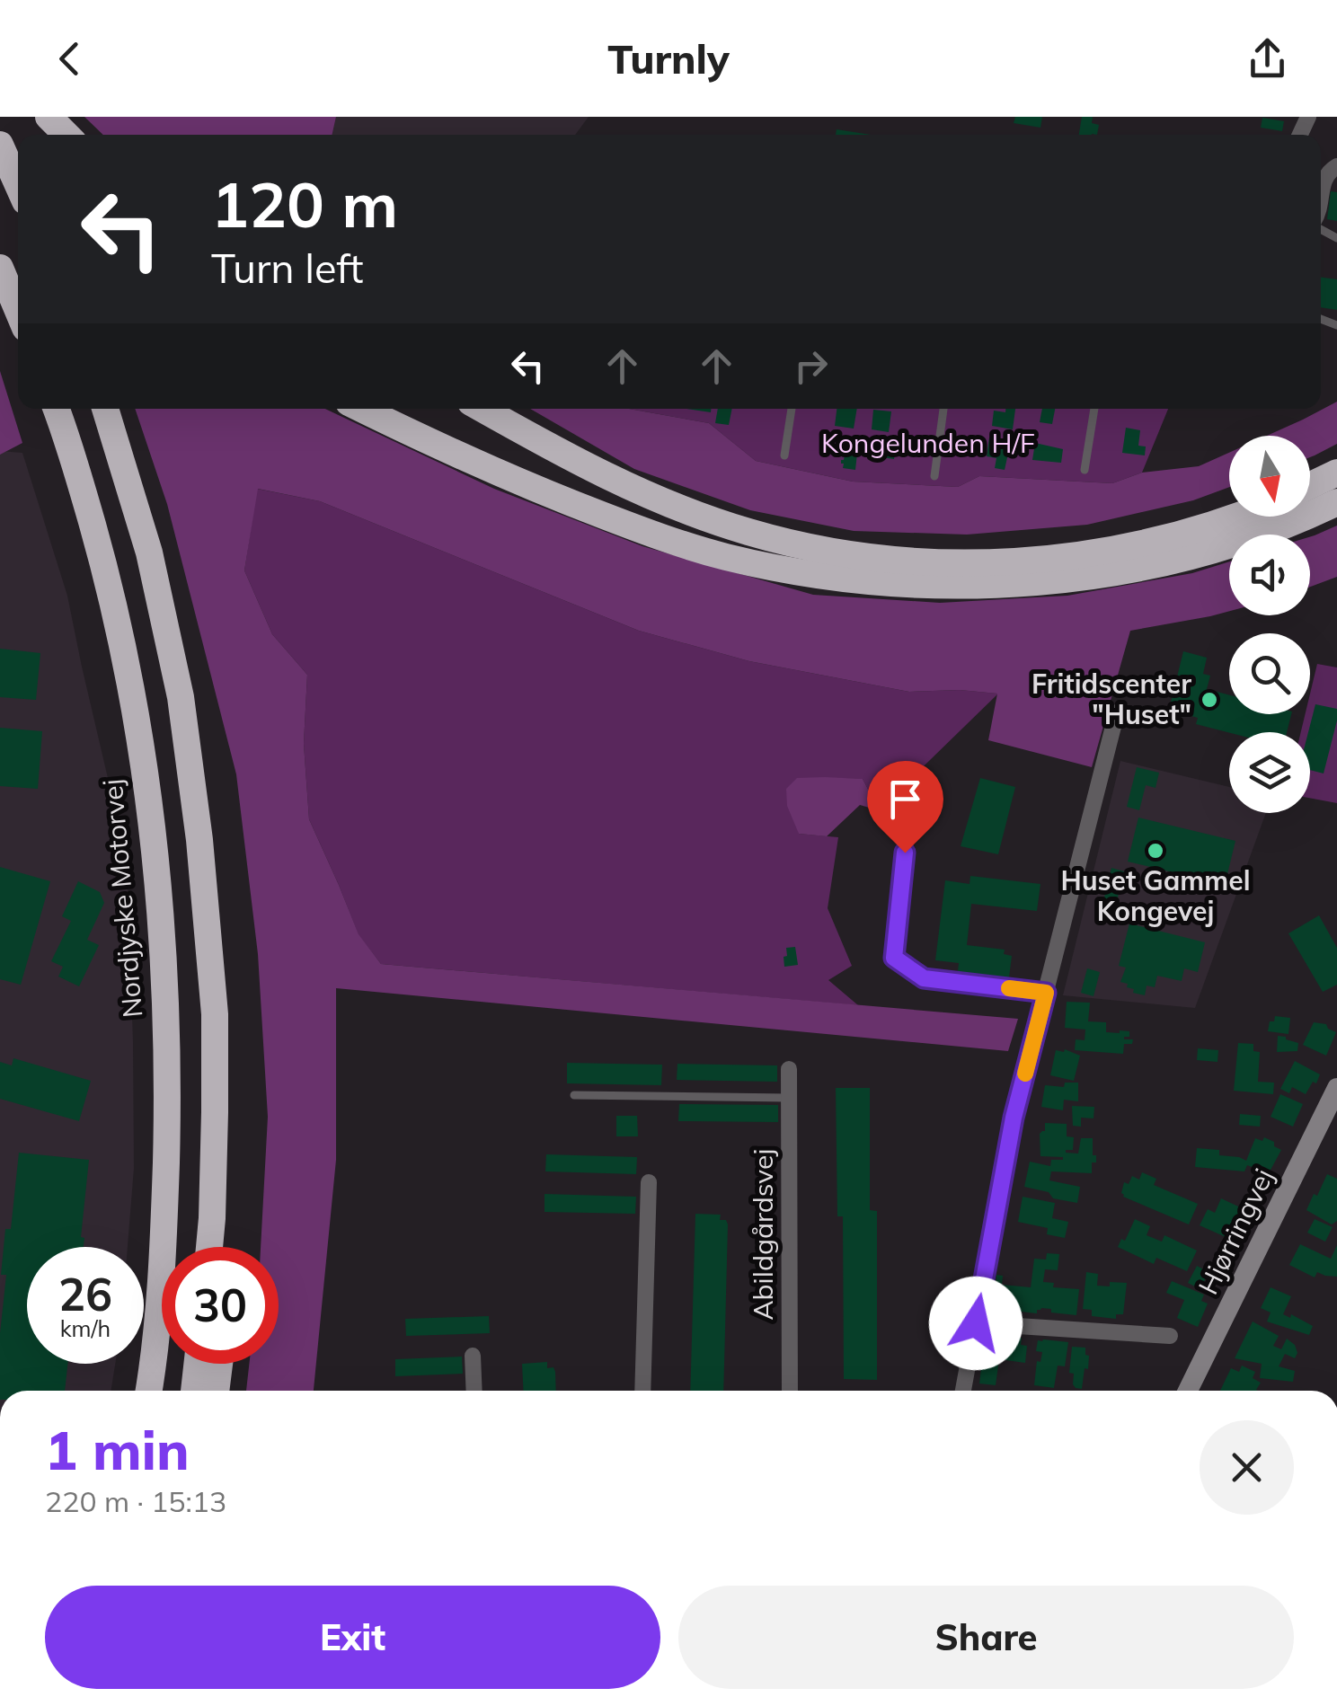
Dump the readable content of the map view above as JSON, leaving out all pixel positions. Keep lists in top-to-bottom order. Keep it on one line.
{"streets":{"highway":["Nordjyske Motorvej"],"main road":["Hjørringvej"],"street":["Abildgårdsvej"]},"parks":["Kongelunden H/F"],"places":["Fritidscenter \"Huset\"","Huset Gammel Kongevej"],"north":"bottom","page":{"header":"Turnly","turn":["120 m","Turn left"],"speed":"26 km/h","limit":"30","heading":["1 min","220 m · 15:13"],"buttons":["Exit","Share"]}}
